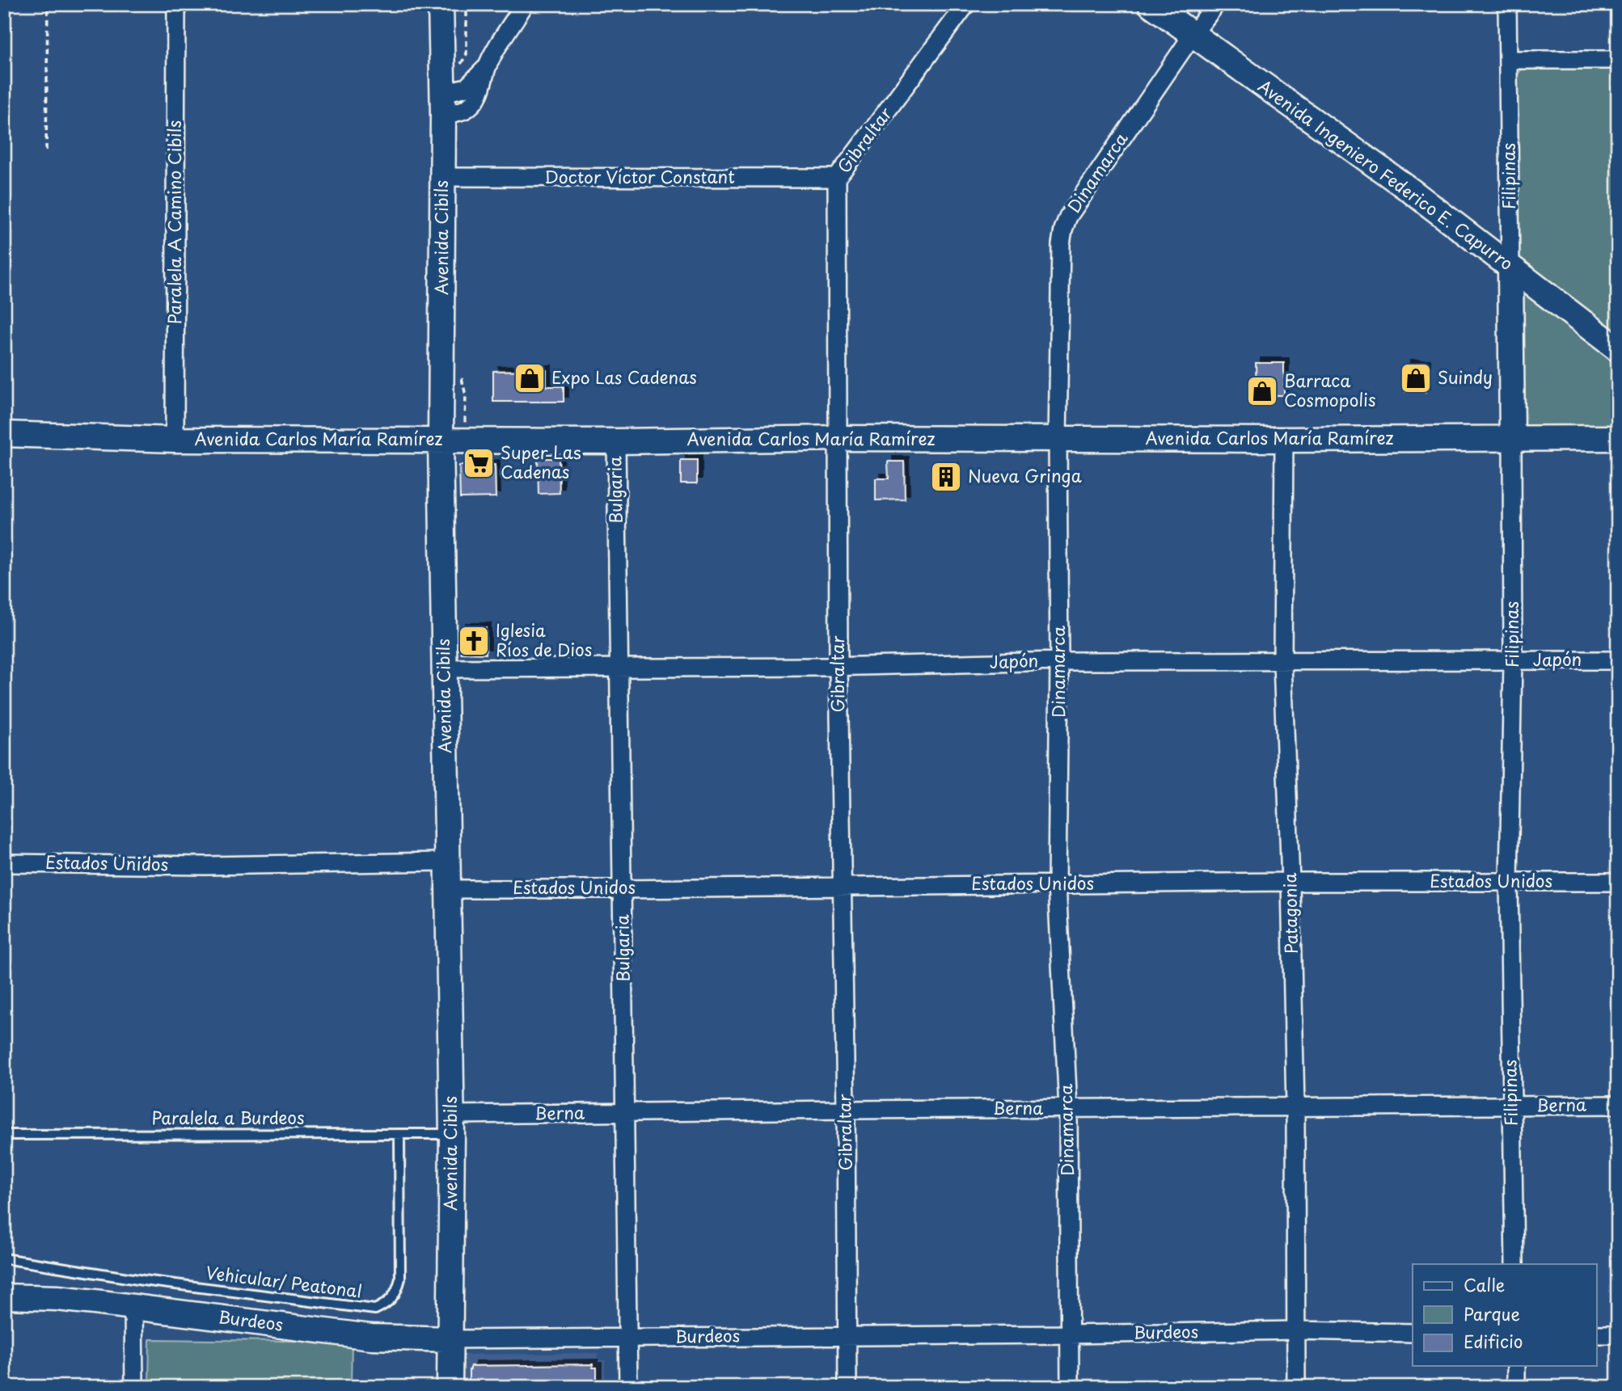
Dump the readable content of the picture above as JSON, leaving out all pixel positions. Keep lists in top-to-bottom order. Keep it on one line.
{"streets":{"street":["Gibraltar","Dinamarca","Avenida Ingeniero Federico E. Capurro","Filipinas","Doctor Víctor Constant","Paralela A Camino Cibils","Avenida Cibils","Avenida Carlos María Ramírez","Bulgaria","Japón","Estados Unidos","Patagonia","Berna","Burdeos"],"lane":["Paralela a Burdeos","Vehicular/ Peatonal"]},"crossings":[["Gibraltar","Doctor Víctor Constant"],["Gibraltar","Avenida Carlos María Ramírez"],["Gibraltar","Japón"],["Gibraltar","Estados Unidos"],["Gibraltar","Berna"],["Gibraltar","Burdeos"],["Dinamarca","Avenida Ingeniero Federico E. Capurro"],["Dinamarca","Avenida Carlos María Ramírez"],["Dinamarca","Japón"],["Dinamarca","Estados Unidos"],["Dinamarca","Berna"],["Dinamarca","Burdeos"],["Avenida Ingeniero Federico E. Capurro","Filipinas"],["Filipinas","Avenida Carlos María Ramírez"],["Filipinas","Japón"],["Filipinas","Estados Unidos"],["Filipinas","Berna"],["Doctor Víctor Constant","Avenida Cibils"],["Paralela A Camino Cibils","Avenida Carlos María Ramírez"],["Avenida Cibils","Avenida Carlos María Ramírez"],["Avenida Cibils","Japón"],["Avenida Cibils","Estados Unidos"],["Avenida Cibils","Berna"],["Avenida Cibils","Paralela a Burdeos"],["Avenida Cibils","Burdeos"],["Avenida Carlos María Ramírez","Bulgaria"],["Avenida Carlos María Ramírez","Patagonia"],["Bulgaria","Japón"],["Bulgaria","Estados Unidos"],["Bulgaria","Berna"],["Bulgaria","Burdeos"],["Japón","Patagonia"],["Estados Unidos","Patagonia"],["Patagonia","Berna"],["Patagonia","Burdeos"],["Berna","Paralela a Burdeos"],["Paralela a Burdeos","Vehicular/ Peatonal"]],"places":{"shop":["Expo Las Cadenas","Suindy","Barraca Cosmopolis"],"supermarket":["Super Las Cadenas"],"building":["Nueva Gringa"],"church":["Iglesia Ríos de Dios"]},"legend":["Calle","Parque","Edificio"]}
